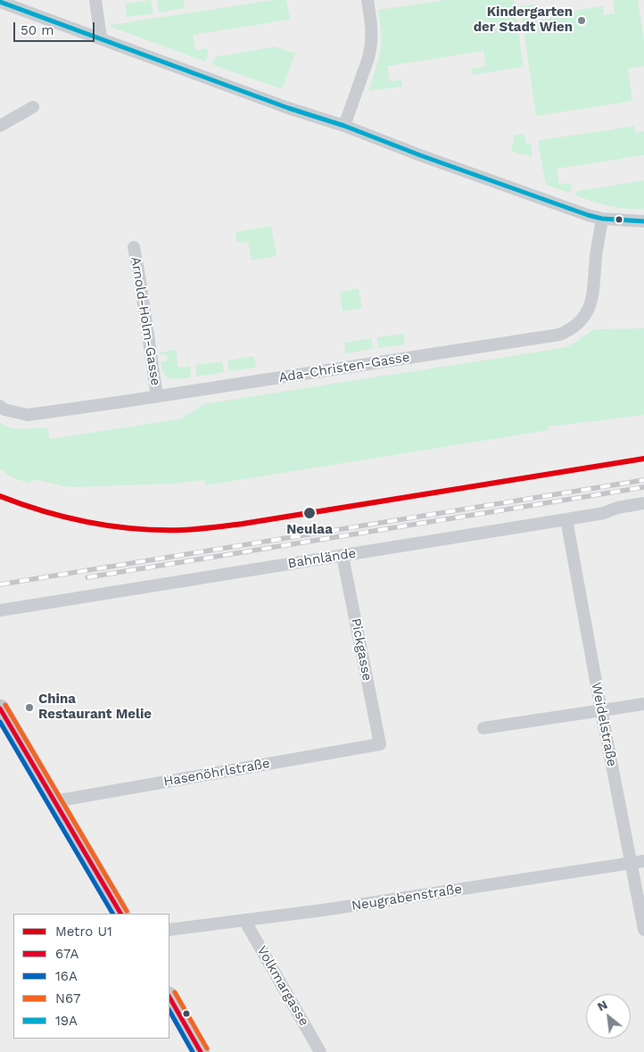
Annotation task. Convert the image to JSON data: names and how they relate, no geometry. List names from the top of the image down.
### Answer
{
  "streets": {
    "street": [
      "Arnold-Holm-Gasse",
      "Ada-Christen-Gasse",
      "Bahnlände",
      "Pickgasse",
      "Weidelstraße",
      "Hasenöhrlstraße",
      "Neugrabenstraße",
      "Volkmargasse"
    ]
  },
  "crossings": [
    ["Arnold-Holm-Gasse", "Ada-Christen-Gasse"],
    ["Bahnlände", "Pickgasse"],
    ["Bahnlände", "Weidelstraße"],
    ["Pickgasse", "Hasenöhrlstraße"],
    ["Weidelstraße", "Neugrabenstraße"],
    ["Neugrabenstraße", "Volkmargasse"]
  ],
  "places": ["Kindergarten der Stadt Wien", "Neulaa", "China Restaurant Melie"],
  "lines": [
    "transit line 19A",
    "metro line U1",
    "transit line N67",
    "transit line 67A",
    "transit line 16A"
  ],
  "legend": [
    "Metro U1",
    "67A",
    "16A",
    "N67",
    "19A"
  ],
  "scale_bar": "50 m",
  "north": "top left"
}
